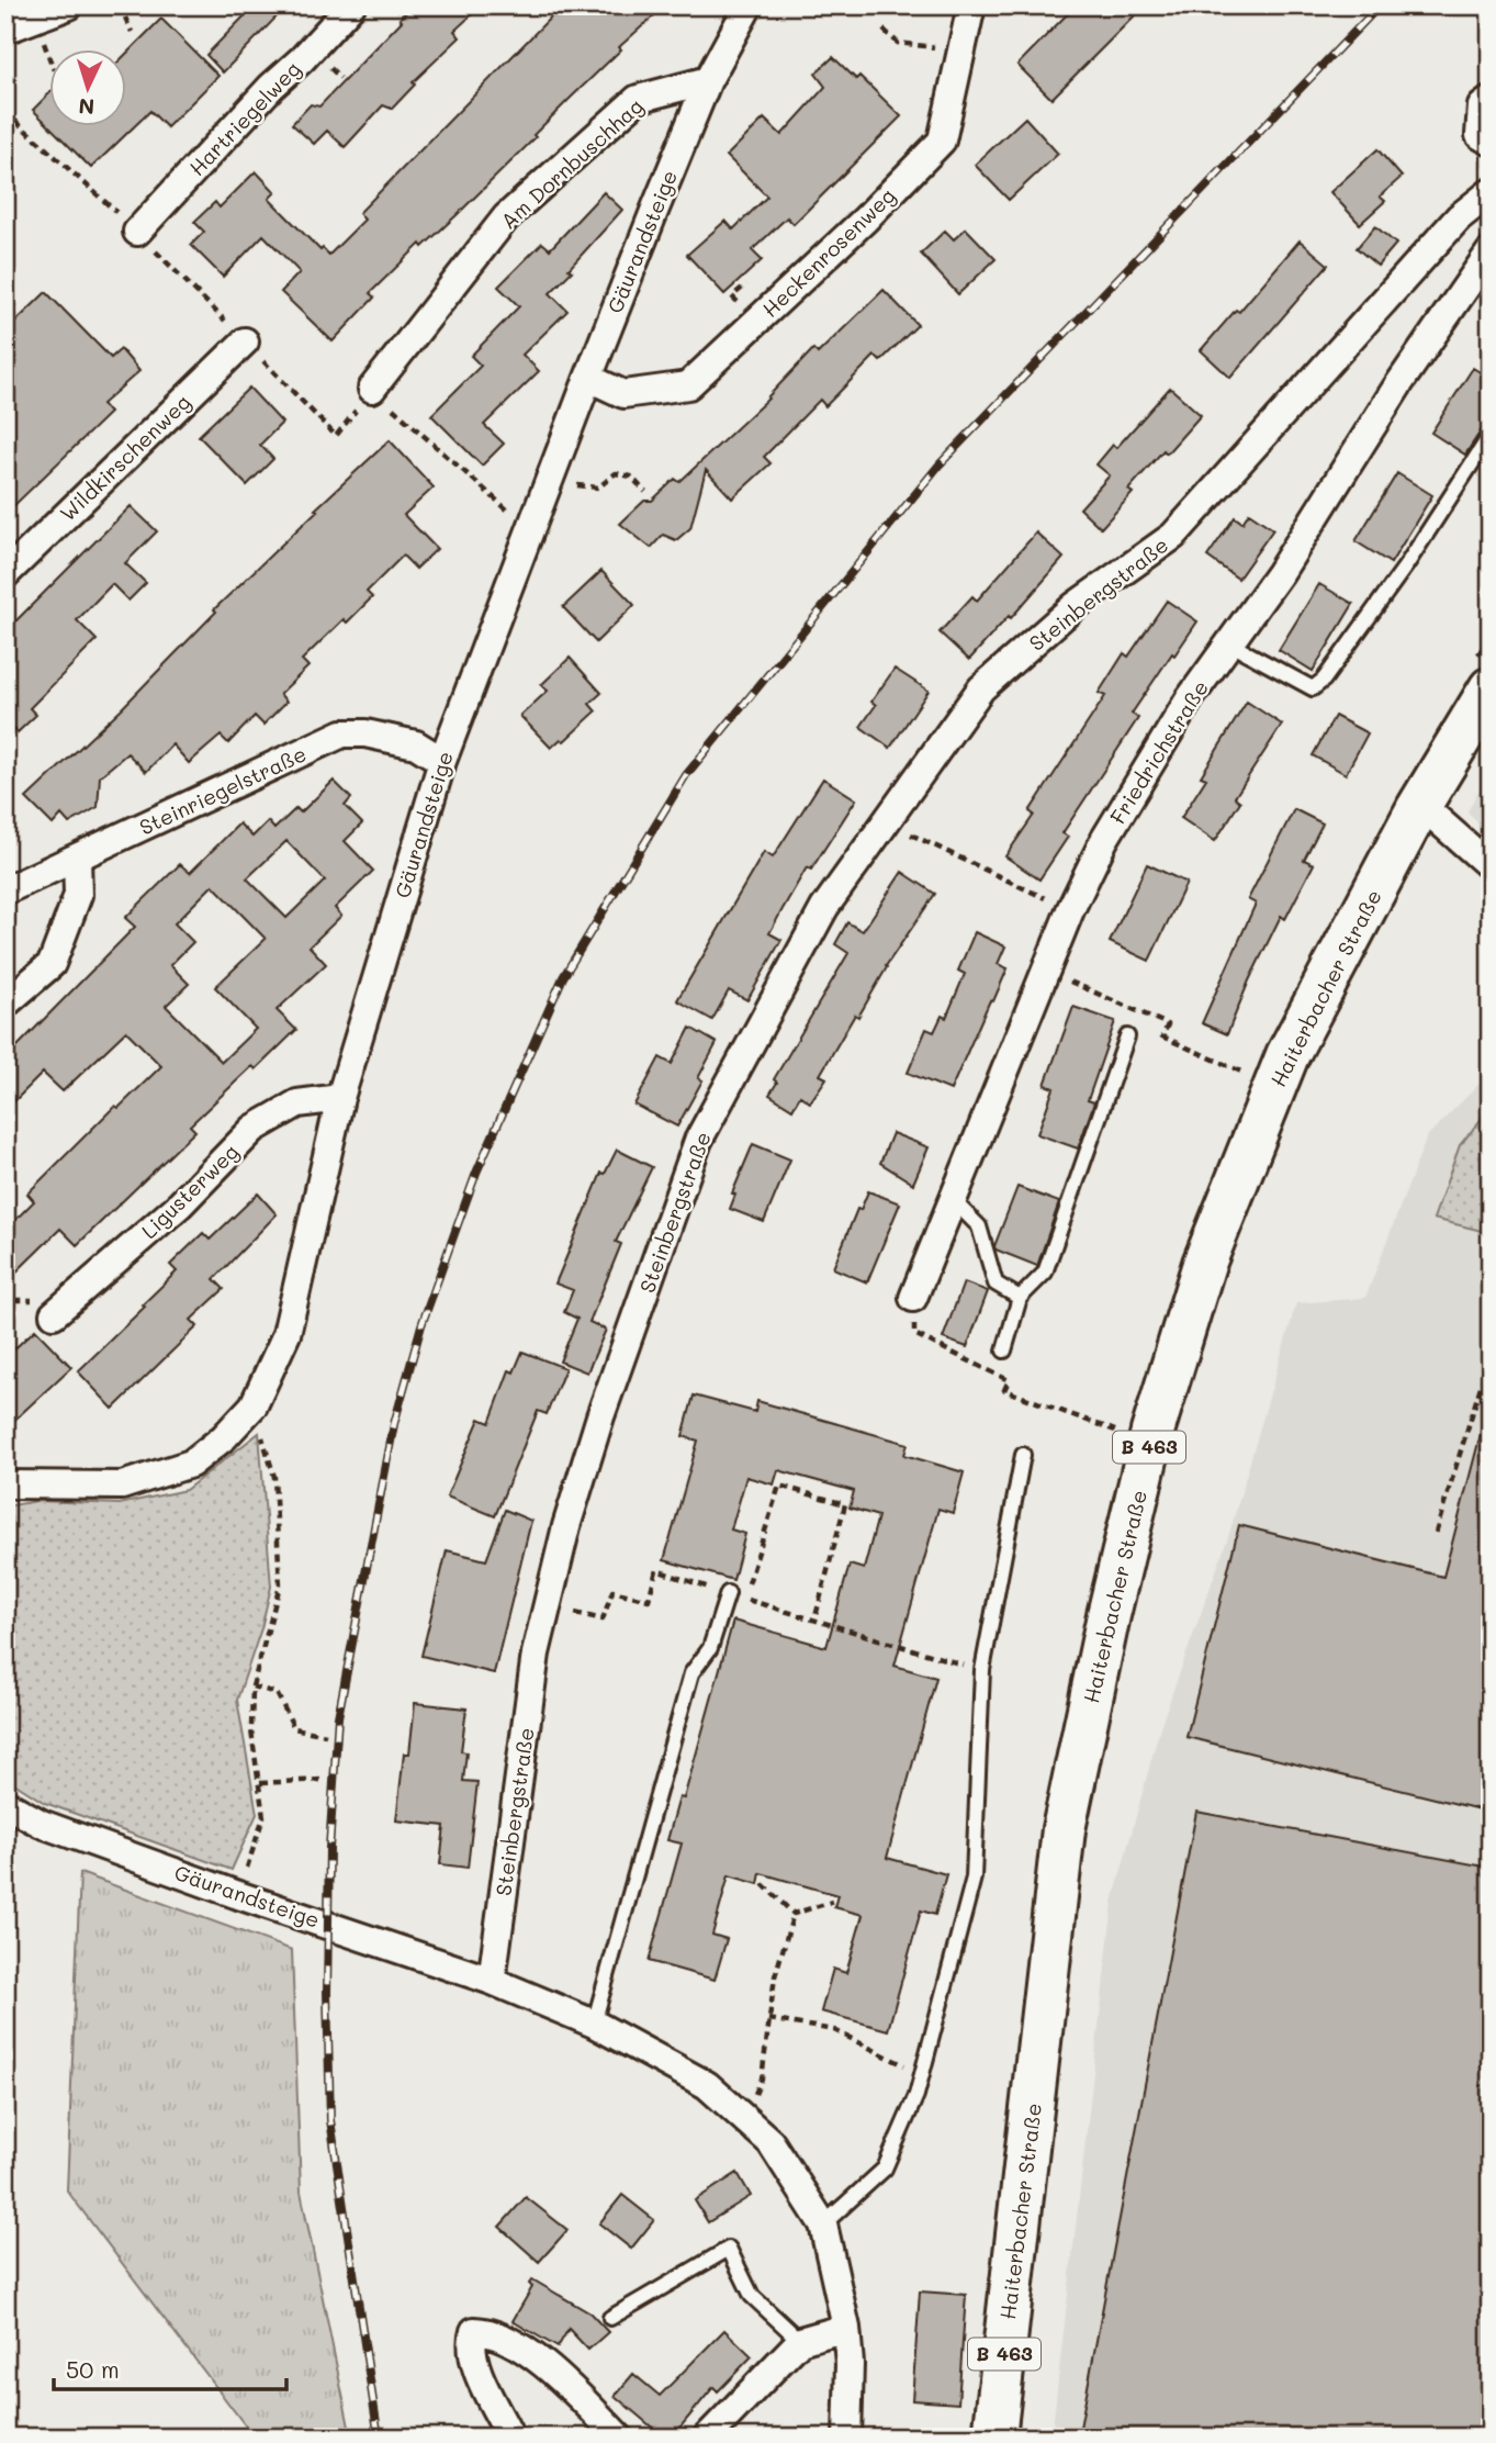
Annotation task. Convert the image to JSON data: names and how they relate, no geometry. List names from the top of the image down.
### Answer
{
  "streets": {
    "main road": ["Haiterbacher Straße", "B 463"],
    "street": [
      "Hartriegelweg",
      "Am Dornbuschhag",
      "Gäurandsteige",
      "Heckenrosenweg",
      "Wildkirschenweg",
      "Steinbergstraße",
      "Friedrichstraße",
      "Steinriegelstraße",
      "Ligusterweg"
    ]
  },
  "crossings": [
    ["Am Dornbuschhag", "Gäurandsteige"],
    ["Gäurandsteige", "Heckenrosenweg"],
    ["Gäurandsteige", "Steinbergstraße"],
    ["Gäurandsteige", "Steinriegelstraße"],
    ["Gäurandsteige", "Ligusterweg"]
  ],
  "scale_bar": "50 m",
  "north": "bottom"
}
